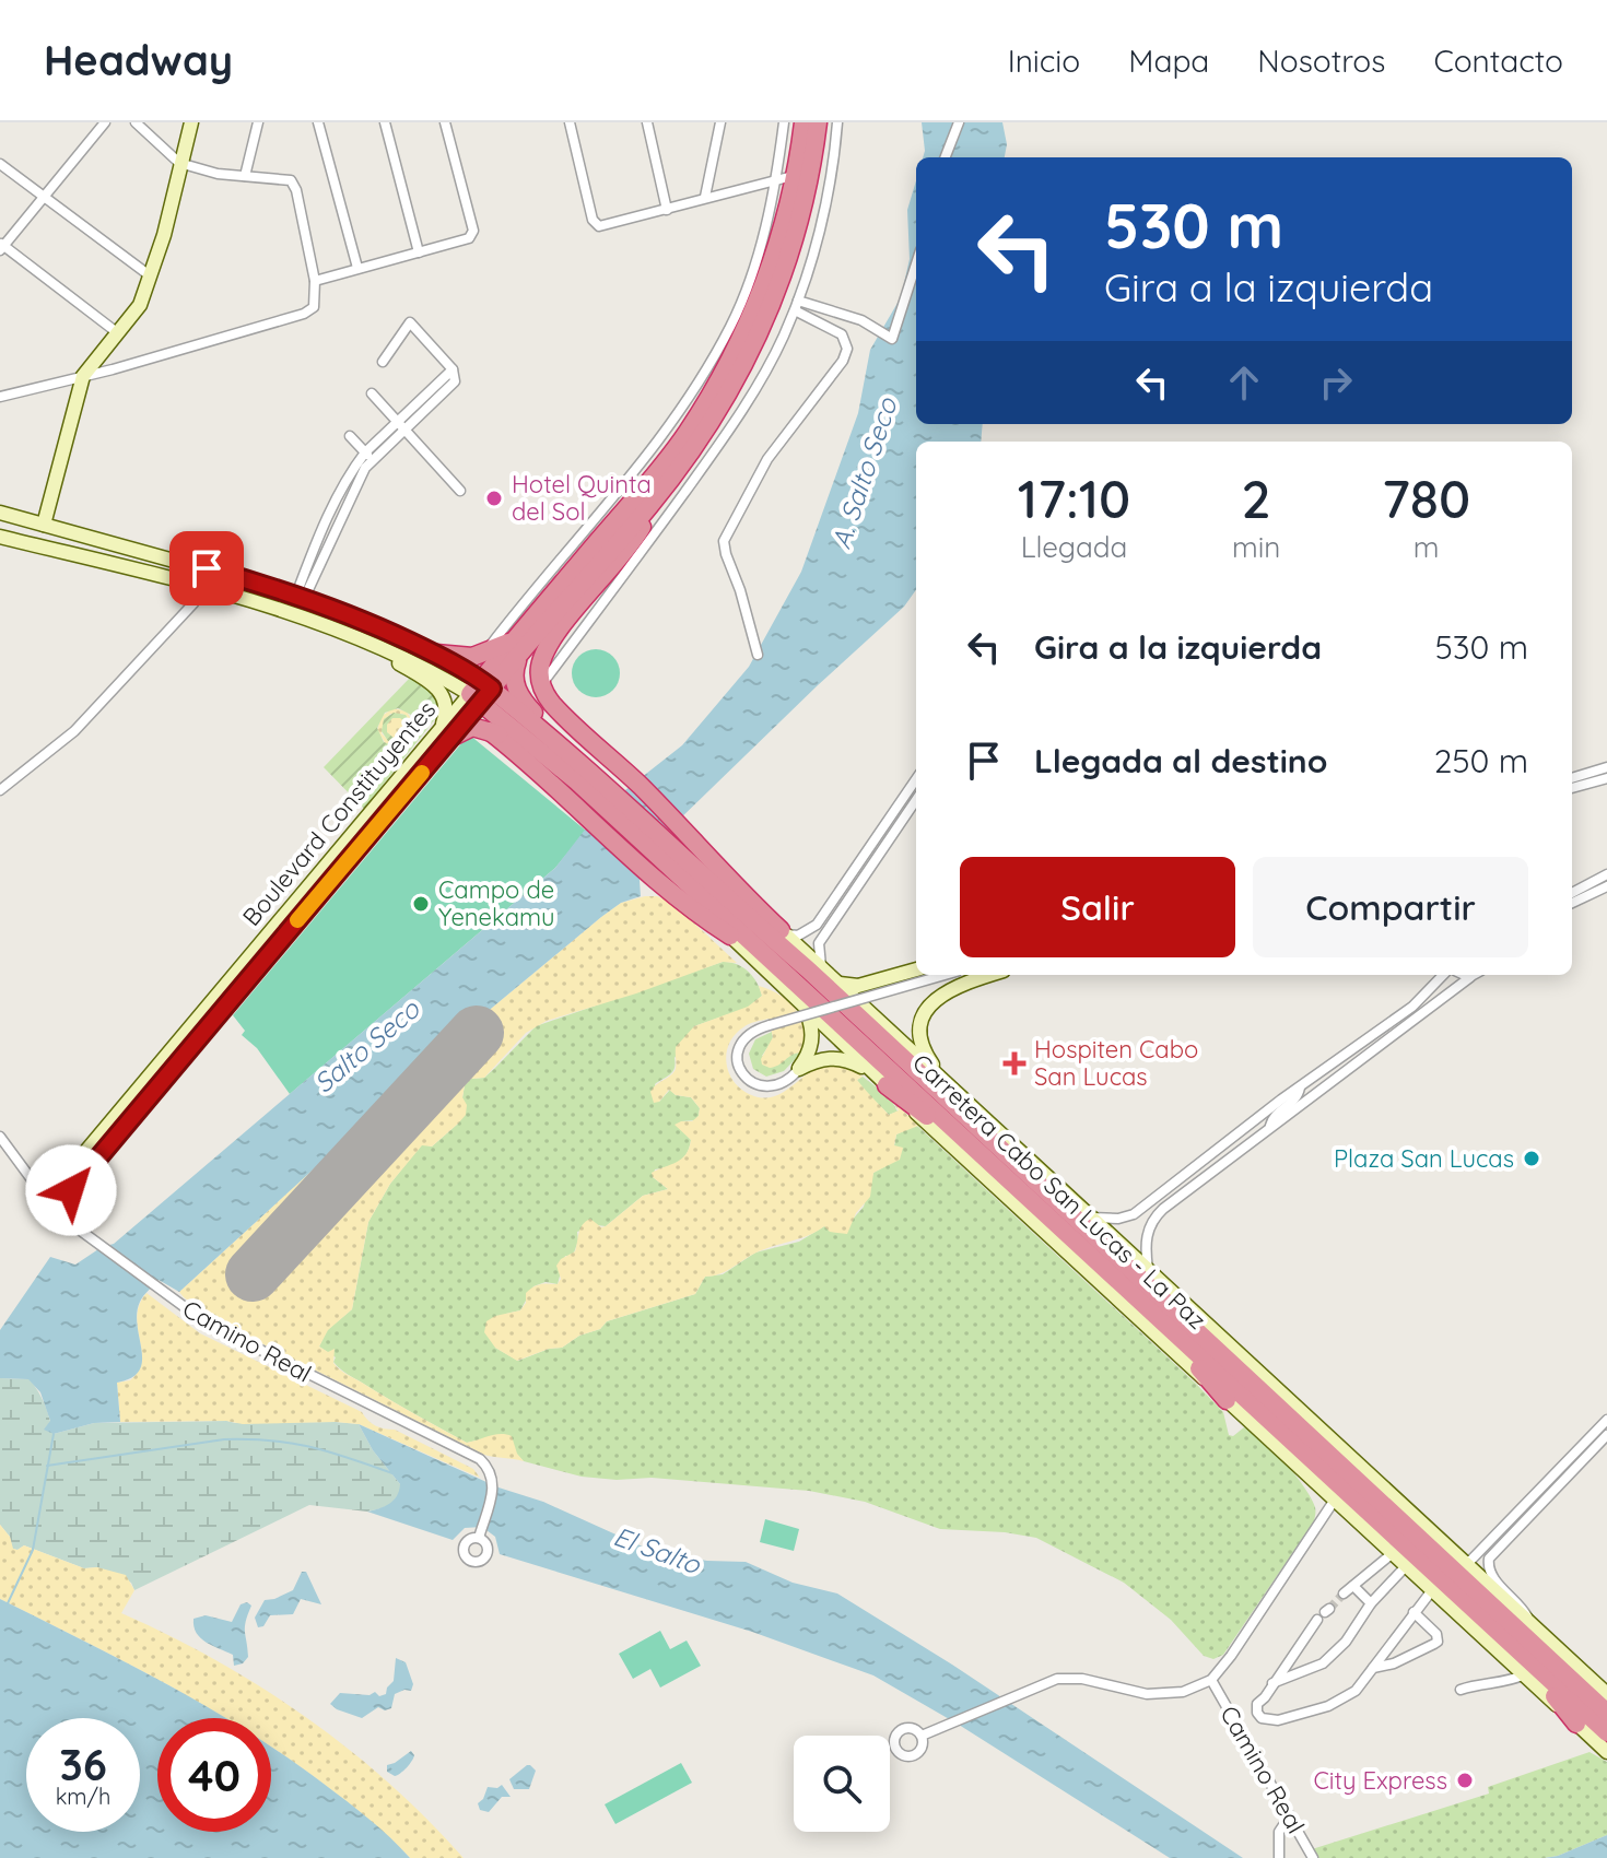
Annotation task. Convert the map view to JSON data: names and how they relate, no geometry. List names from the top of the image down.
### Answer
{
  "streets": {
    "highway": ["Boulevard Constituyentes", "Carretera Cabo San Lucas - La Paz"],
    "street": ["Camino Real"]
  },
  "crossings": [
    ["Boulevard Constituyentes", "Carretera Cabo San Lucas - La Paz"],
    ["Boulevard Constituyentes", "Camino Real"]
  ],
  "water": ["A. Salto Seco", "Salto Seco", "El Salto"],
  "places": {
    "other": [
      "Hotel Quinta del Sol",
      "Campo de Yenekamu",
      "Plaza San Lucas",
      "City Express"
    ],
    "health": ["Hospiten Cabo San Lucas"]
  },
  "page": {
    "header": "Headway",
    "nav": [
      "Inicio",
      "Mapa",
      "Nosotros",
      "Contacto"
    ],
    "turn": ["530 m", "Gira a la izquierda"],
    "eta": [
      "17:10",
      "Llegada",
      "2",
      "min",
      "780",
      "m"
    ],
    "list": [
      {
        "name": "Gira a la izquierda",
        "value": "530 m"
      },
      {
        "name": "Llegada al destino",
        "value": "250 m"
      }
    ],
    "buttons": ["Salir", "Compartir"],
    "speed": "36 km/h",
    "limit": "40"
  }
}
